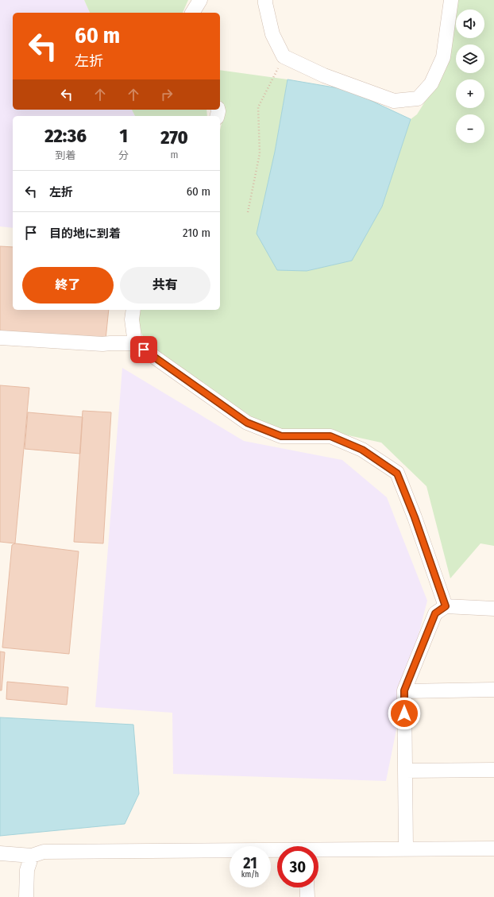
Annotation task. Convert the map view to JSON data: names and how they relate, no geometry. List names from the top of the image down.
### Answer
{
  "page": {
    "map_buttons": ["+", "−"],
    "turn": ["60 m", "左折"],
    "eta": [
      "22:36",
      "到着",
      "1",
      "分",
      "270",
      "m"
    ],
    "list": [
      {
        "name": "左折",
        "value": "60 m"
      },
      {
        "name": "目的地に到着",
        "value": "210 m"
      }
    ],
    "buttons": ["終了", "共有"],
    "speed": "21 km/h",
    "limit": "30"
  }
}
